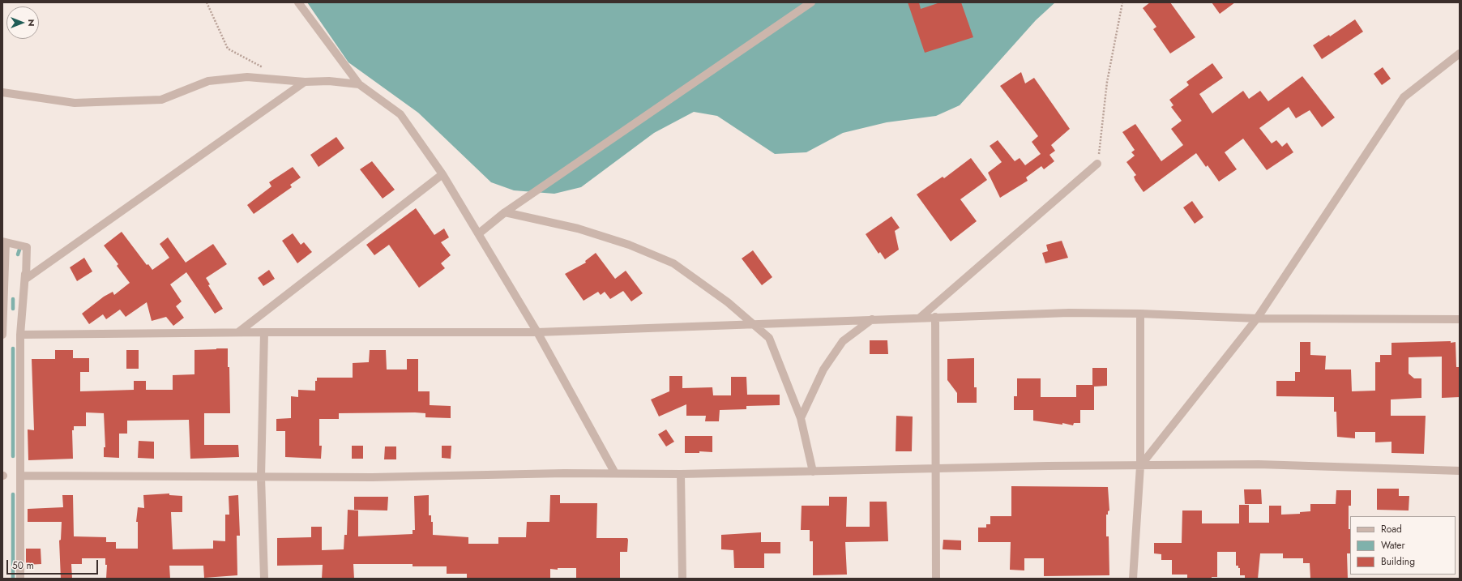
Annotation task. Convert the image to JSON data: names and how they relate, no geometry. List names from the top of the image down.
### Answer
{
  "legend": ["Road", "Water", "Building"],
  "scale_bar": "50 m",
  "north": "right"
}
